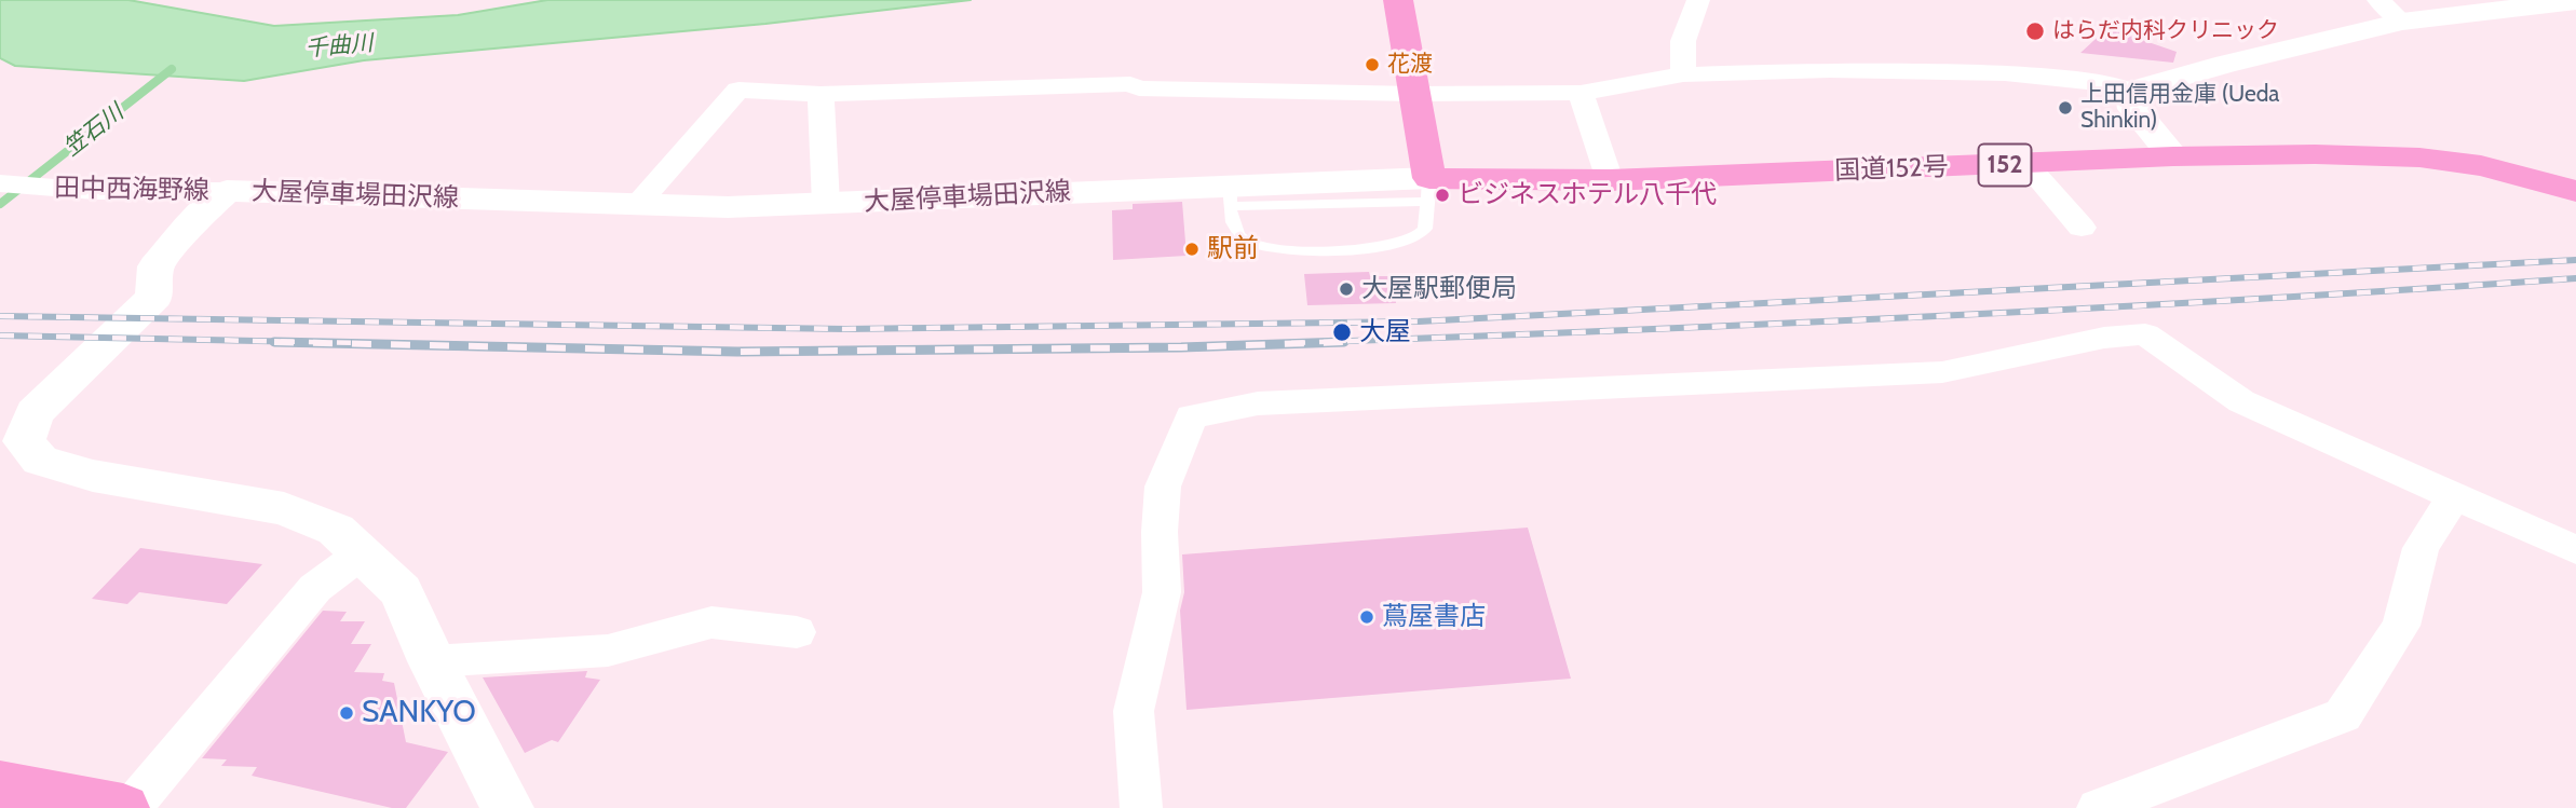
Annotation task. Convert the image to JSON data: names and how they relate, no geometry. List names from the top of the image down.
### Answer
{
  "streets": {
    "highway": ["152", "国道152号"],
    "main road": ["大屋停車場田沢線"],
    "street": ["田中西海野線"]
  },
  "crossings": [
    ["国道152号", "大屋停車場田沢線"],
    ["田中西海野線", "大屋停車場田沢線"]
  ],
  "water": ["千曲川", "笠石川"],
  "places": [
    "はらだ内科クリニック",
    "花渡",
    "上田信用金庫 (Ueda Shinkin)",
    "ビジネスホテル八千代",
    "駅前",
    "大屋駅郵便局",
    "大屋",
    "蔦屋書店",
    "SANKYO"
  ]
}
